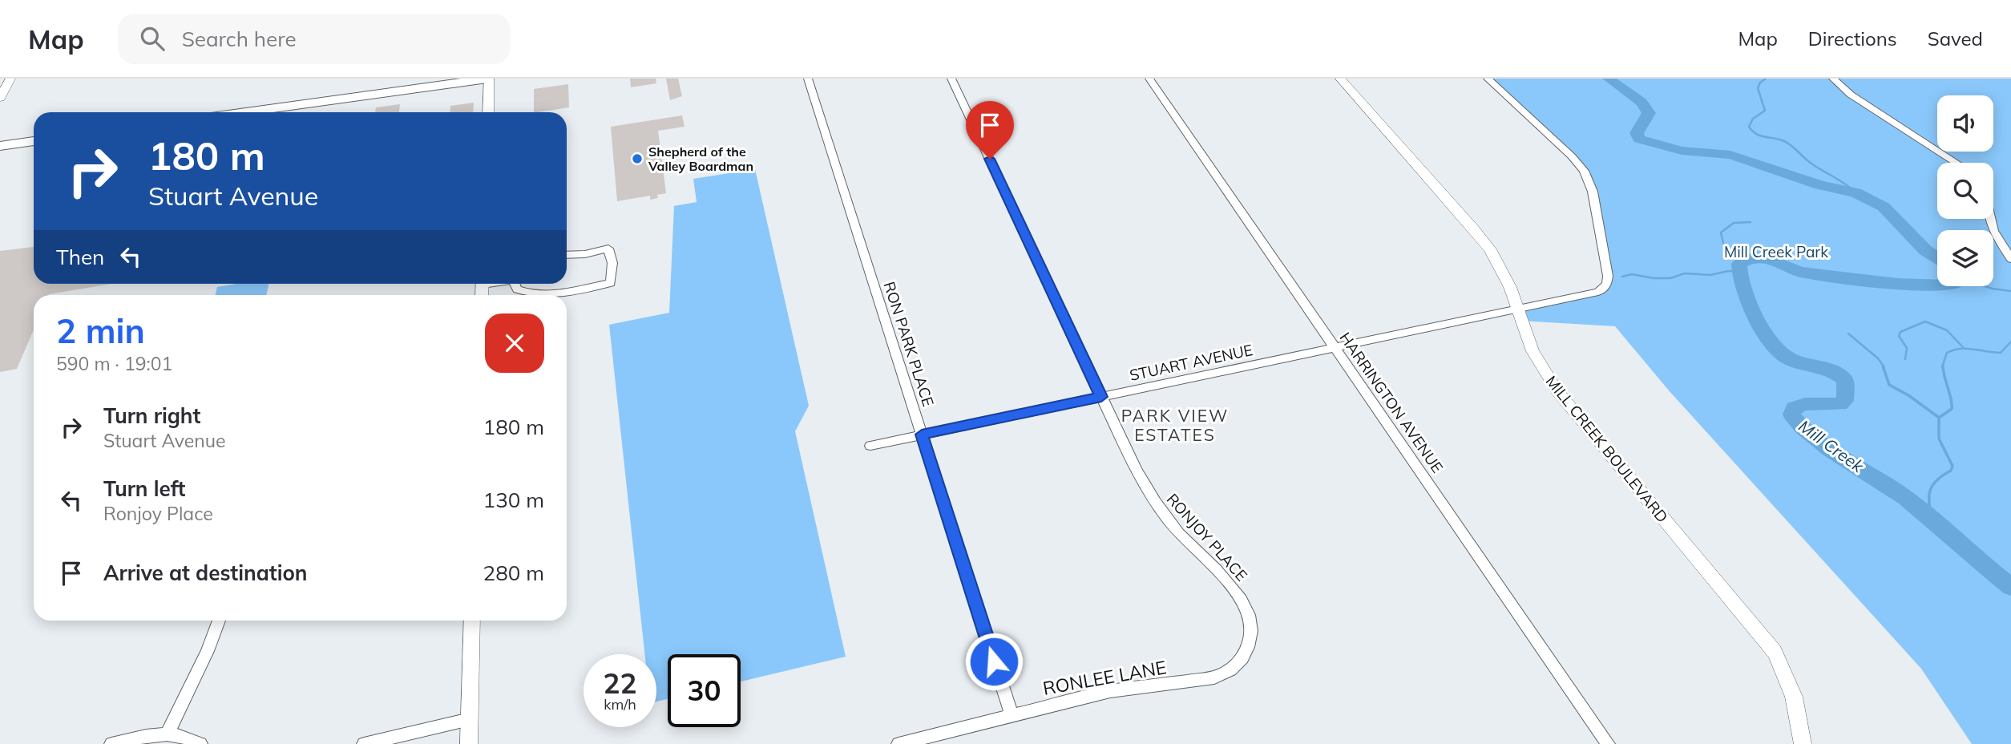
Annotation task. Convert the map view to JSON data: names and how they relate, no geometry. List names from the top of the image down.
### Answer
{
  "streets": {
    "street": [
      "RON PARK PLACE",
      "STUART AVENUE",
      "HARRINGTON AVENUE",
      "MILL CREEK BOULEVARD",
      "RONJOY PLACE",
      "RONLEE LANE"
    ]
  },
  "crossings": [
    ["RON PARK PLACE", "STUART AVENUE"],
    ["RON PARK PLACE", "RONLEE LANE"],
    ["STUART AVENUE", "HARRINGTON AVENUE"],
    ["STUART AVENUE", "MILL CREEK BOULEVARD"],
    ["STUART AVENUE", "RONJOY PLACE"],
    ["RONJOY PLACE", "RONLEE LANE"]
  ],
  "districts": ["PARK VIEW ESTATES"],
  "water": ["Mill Creek"],
  "parks": ["Mill Creek Park"],
  "places": ["Shepherd of the Valley Boardman"],
  "page": {
    "header": "Map",
    "search": "Search here",
    "nav": ["Map", "Directions", "Saved"],
    "turn": ["180 m", "Stuart Avenue"],
    "then": "Then",
    "heading": ["2 min", "590 m · 19:01"],
    "list": [
      {
        "name": "Turn right",
        "note": "Stuart Avenue",
        "value": "180 m"
      },
      {
        "name": "Turn left",
        "note": "Ronjoy Place",
        "value": "130 m"
      },
      {
        "name": "Arrive at destination",
        "value": "280 m"
      }
    ],
    "speed": "22 km/h",
    "limit": "30"
  }
}
